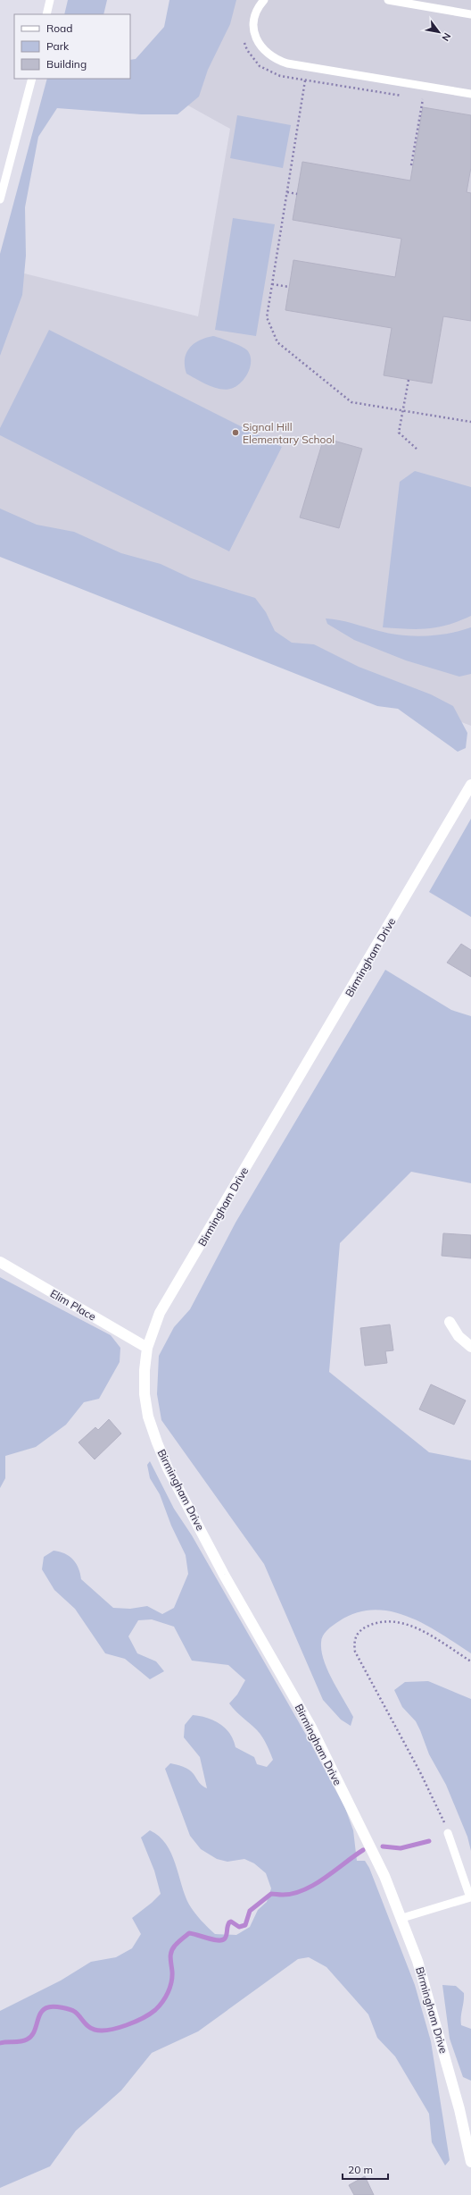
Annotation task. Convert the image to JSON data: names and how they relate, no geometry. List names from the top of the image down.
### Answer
{
  "streets": {
    "street": ["Birmingham Drive", "Elim Place"]
  },
  "crossings": [
    ["Birmingham Drive", "Elim Place"]
  ],
  "places": ["Signal Hill Elementary School"],
  "legend": ["Road", "Park", "Building"],
  "scale_bar": "20 m",
  "north": "bottom right"
}
